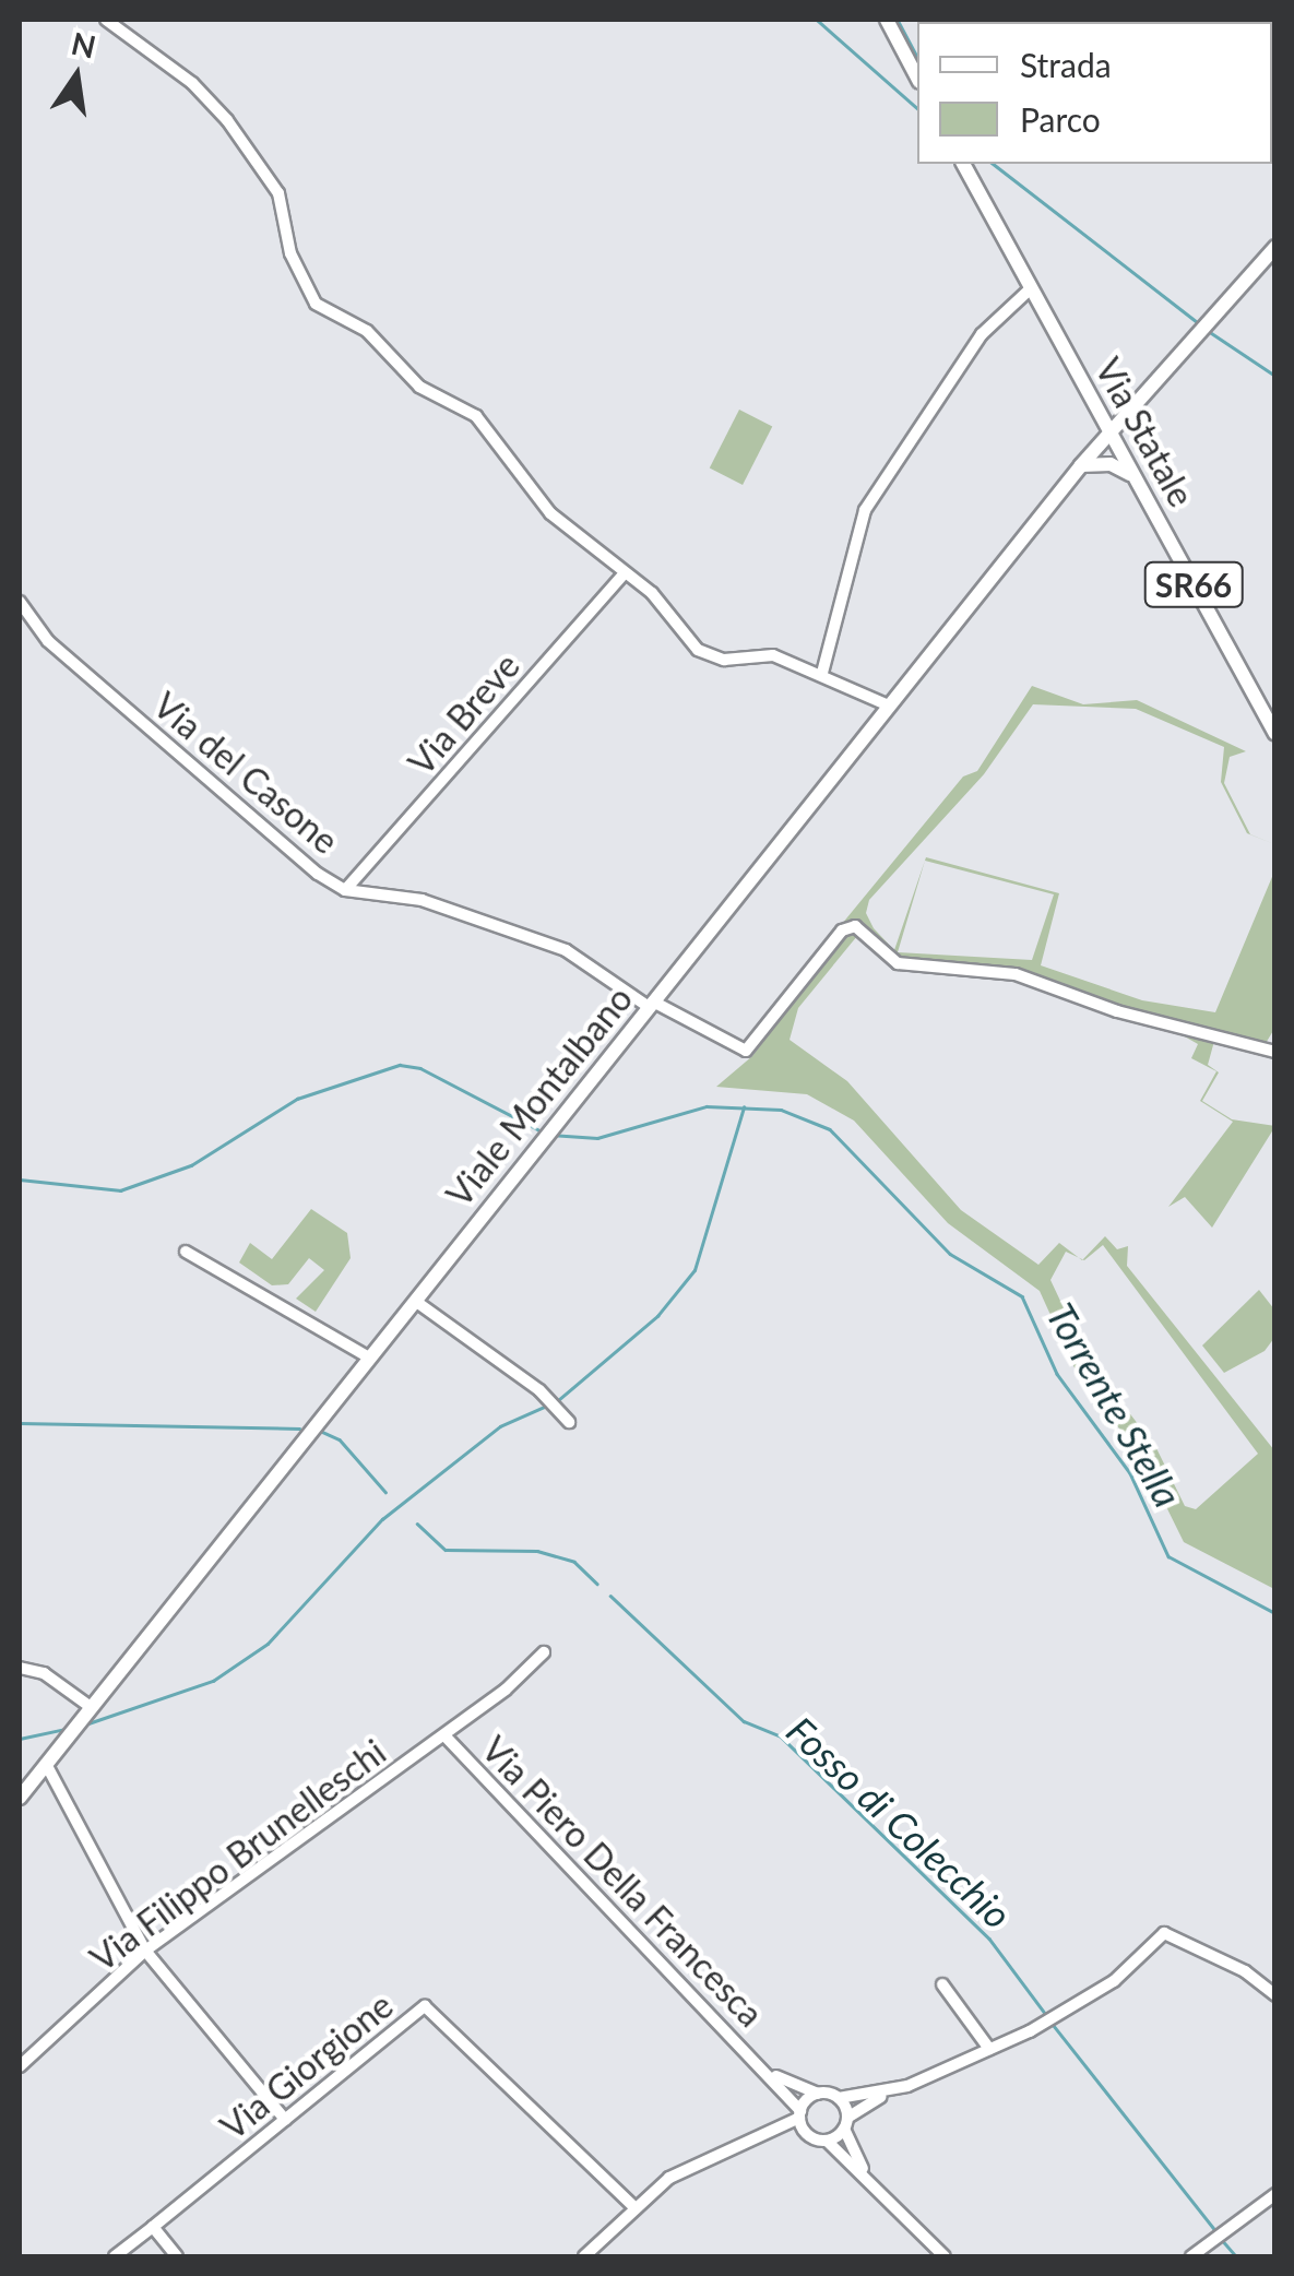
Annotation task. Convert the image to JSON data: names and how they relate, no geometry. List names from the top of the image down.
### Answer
{
  "streets": {
    "main road": ["Via Statale", "SR66", "Viale Montalbano"],
    "street": [
      "Via Breve",
      "Via del Casone",
      "Via Filippo Brunelleschi",
      "Via Piero Della Francesca",
      "Via Giorgione"
    ]
  },
  "crossings": [
    ["Via Statale", "Viale Montalbano"],
    ["Via Breve", "Via del Casone"],
    ["Via del Casone", "Viale Montalbano"],
    ["Via Filippo Brunelleschi", "Via Piero Della Francesca"]
  ],
  "water": ["Torrente Stella", "Fosso di Colecchio"],
  "legend": ["Strada", "Parco"],
  "north": "top"
}
